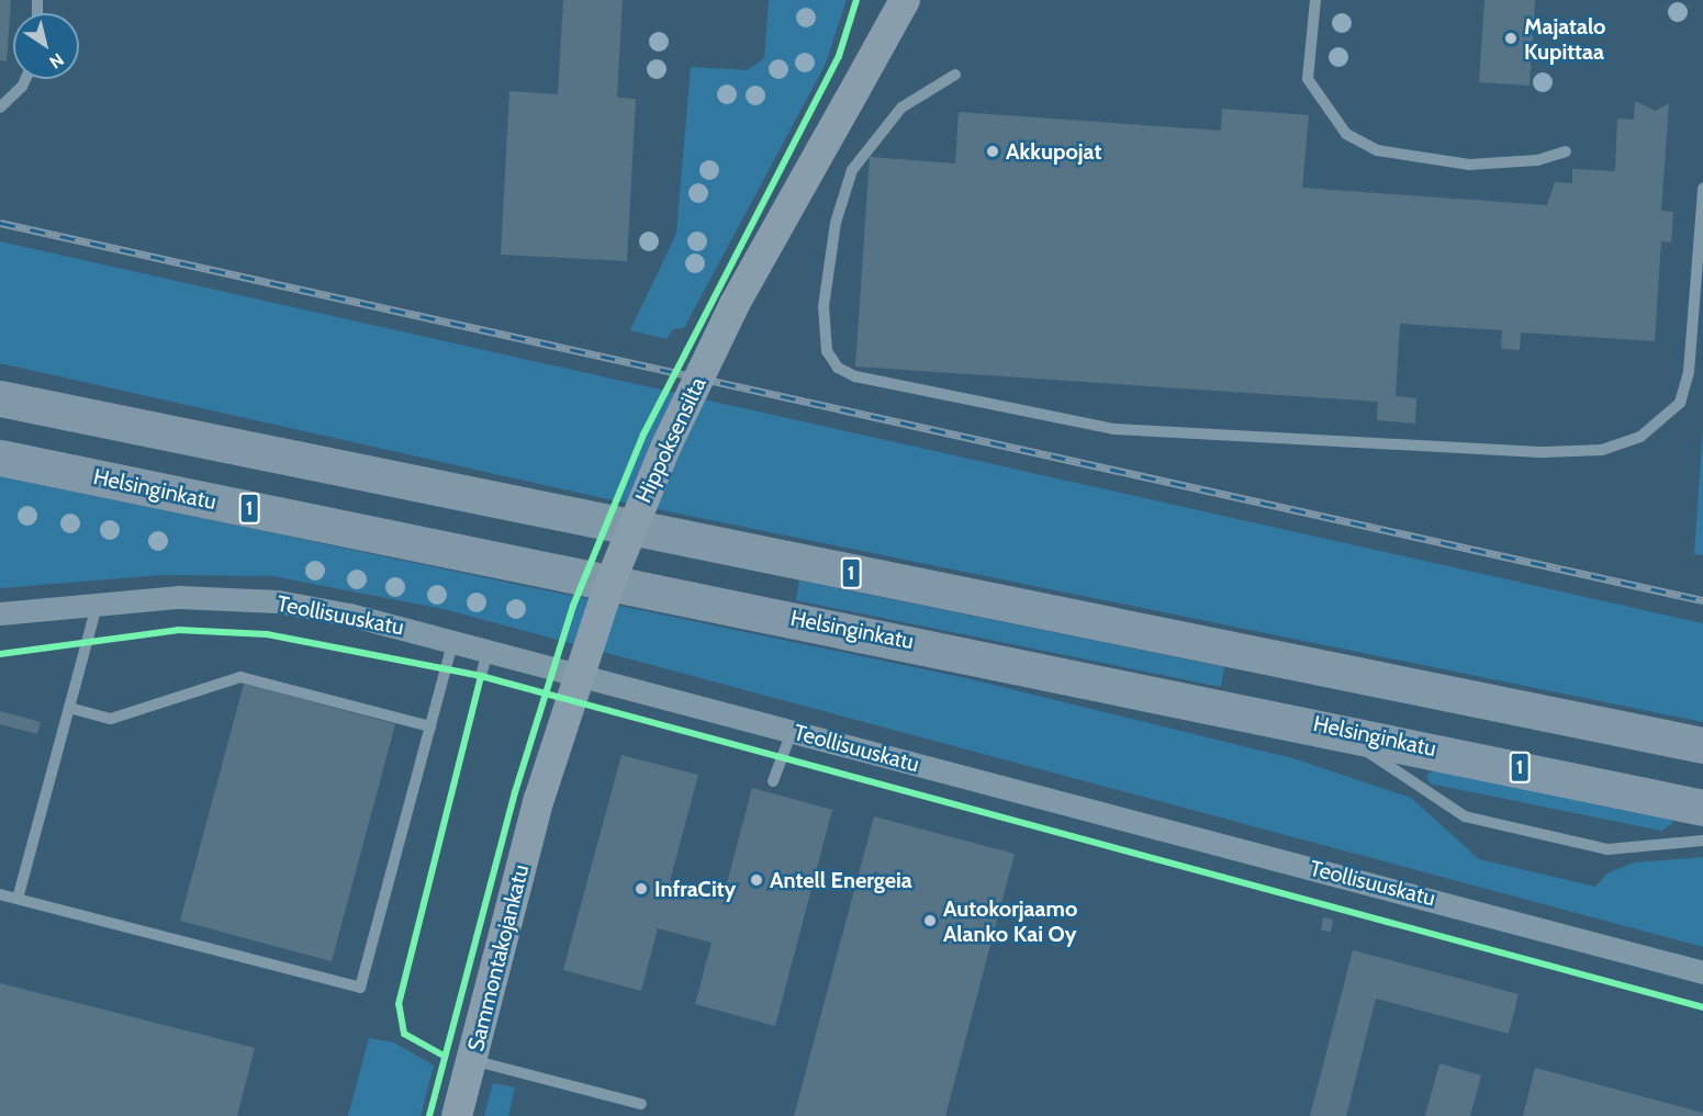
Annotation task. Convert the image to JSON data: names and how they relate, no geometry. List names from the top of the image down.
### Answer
{
  "streets": {
    "highway": ["Helsinginkatu", "1"],
    "street": ["Hippoksensilta", "Teollisuuskatu", "Sammontakojankatu"]
  },
  "crossings": [
    ["Hippoksensilta", "Sammontakojankatu"]
  ],
  "places": [
    "Majatalo Kupittaa",
    "Akkupojat",
    "Antell Energeia",
    "InfraCity",
    "Autokorjaamo Alanko Kai Oy"
  ],
  "north": "bottom right"
}
